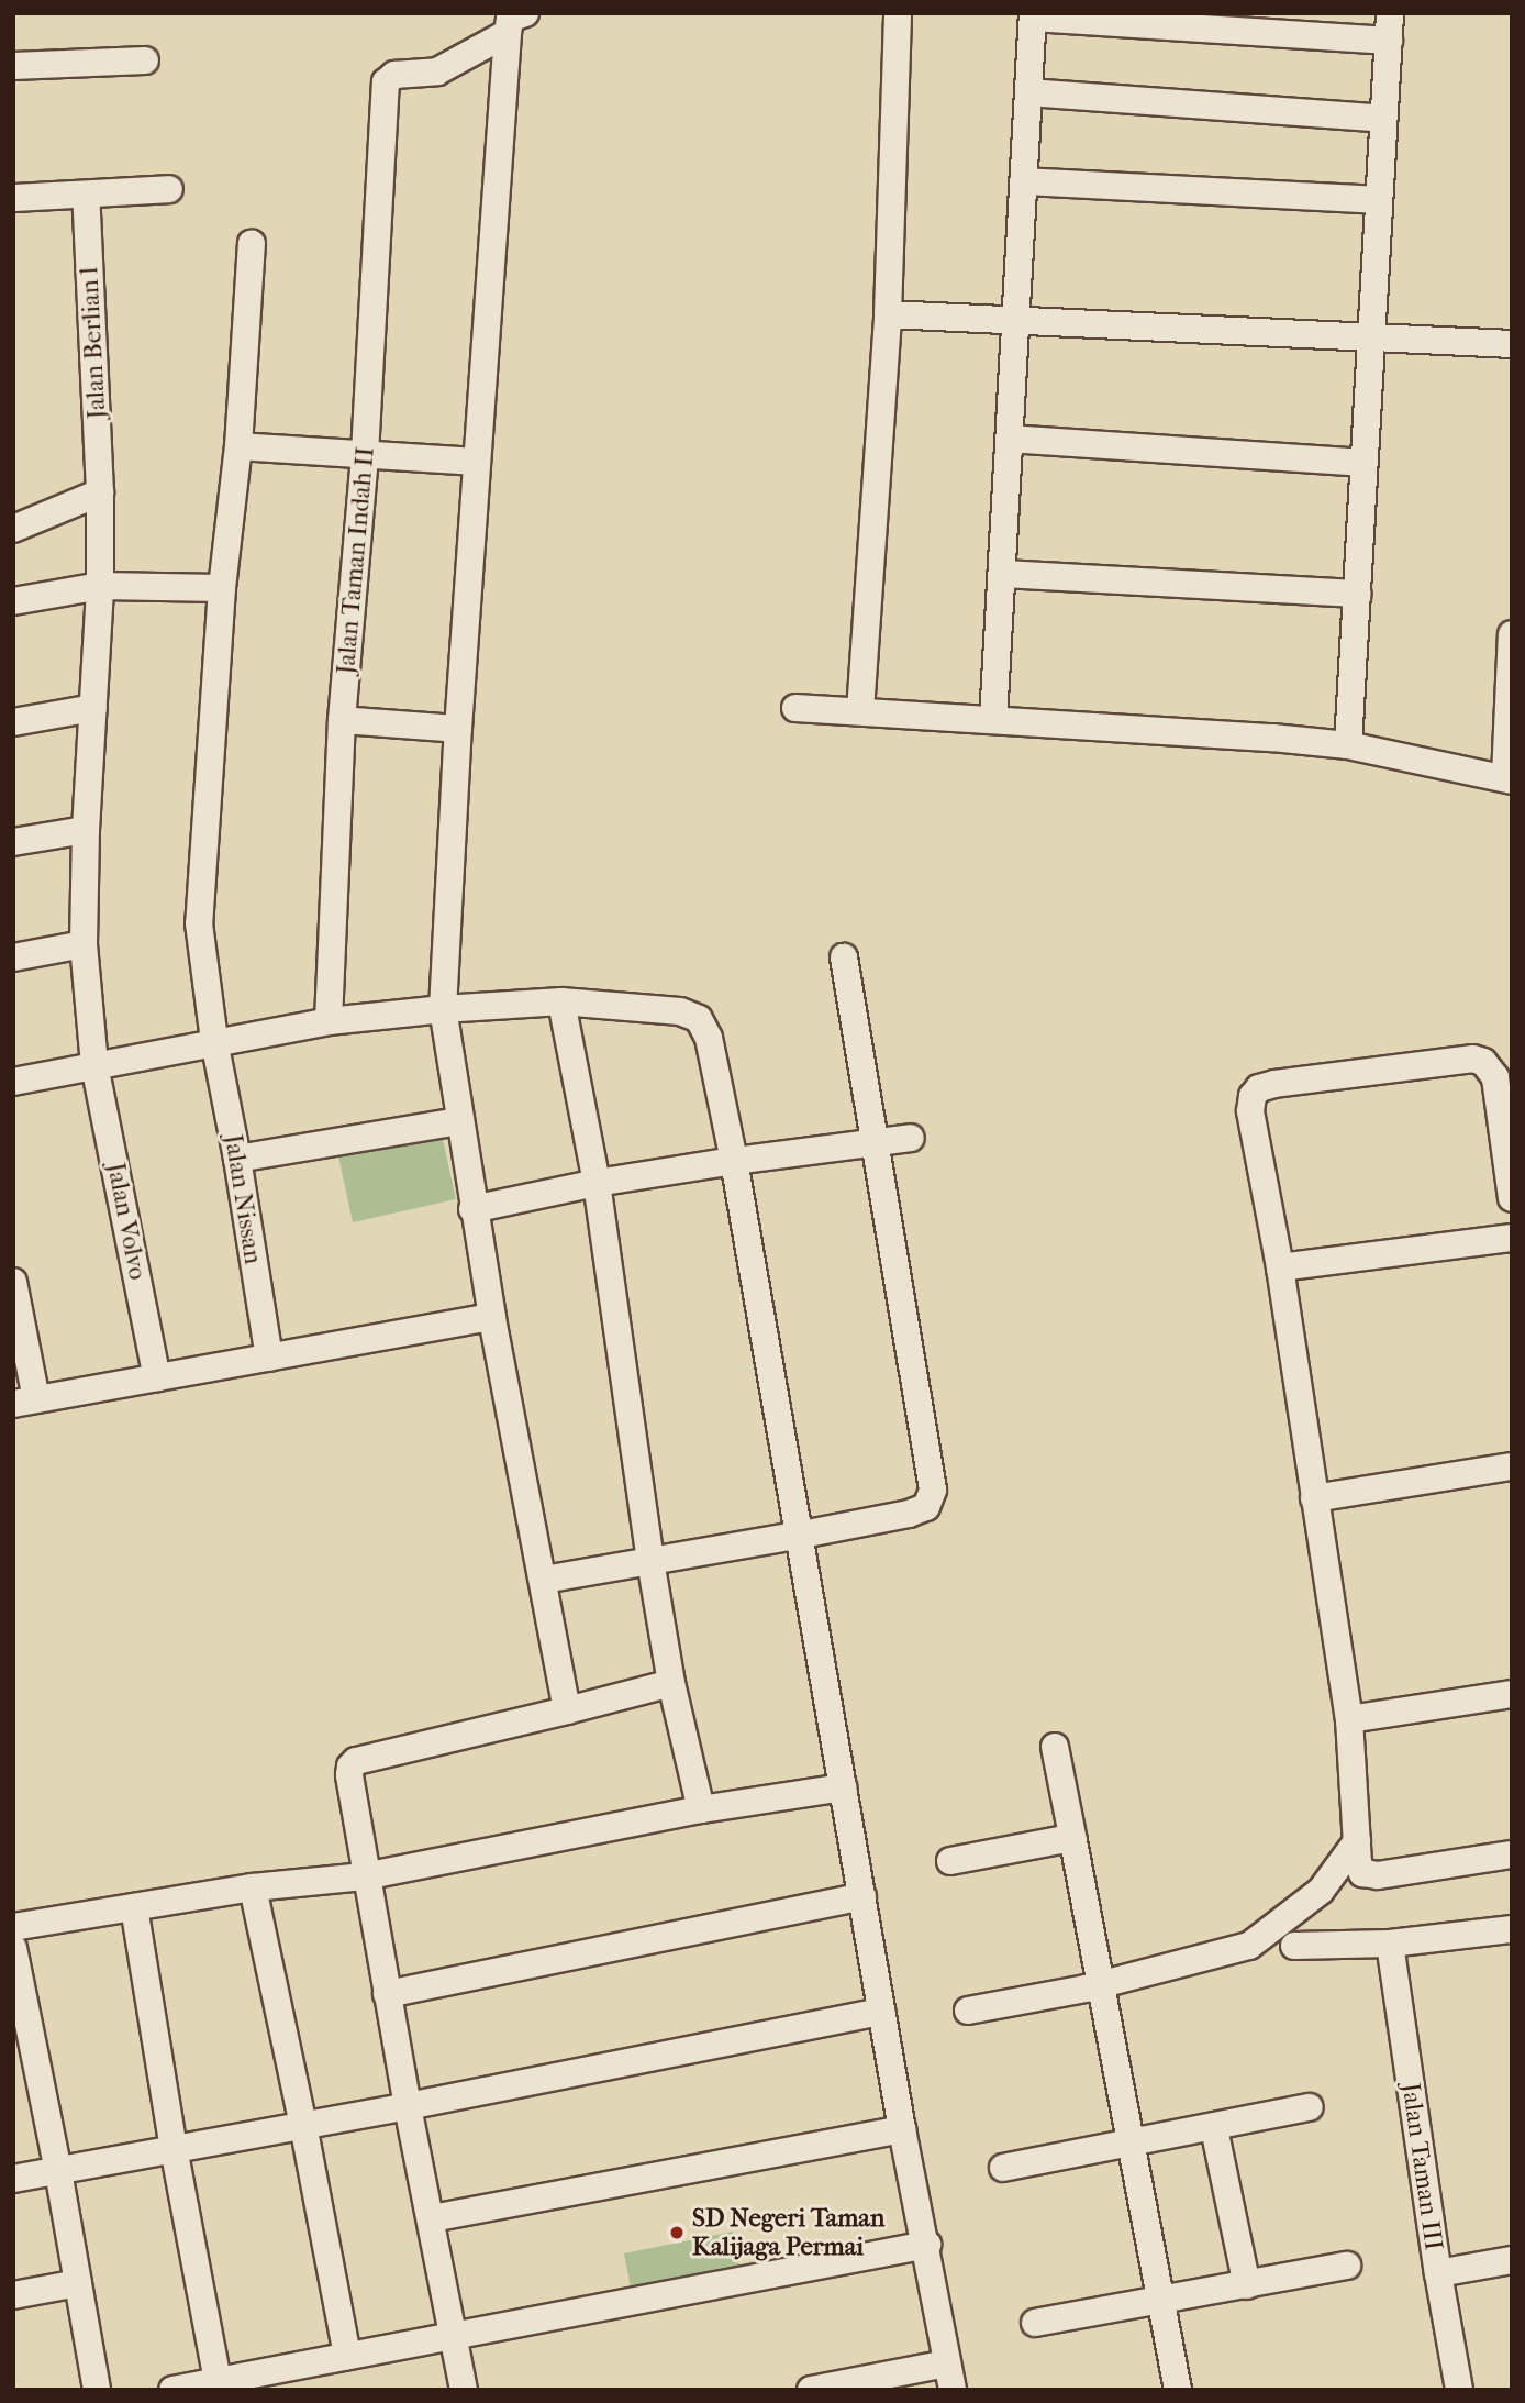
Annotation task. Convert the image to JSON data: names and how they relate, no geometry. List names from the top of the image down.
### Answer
{
  "streets": {
    "street": [
      "Jalan Berlian l",
      "Jalan Taman Indah II",
      "Jalan Nissan",
      "Jalan Volvo",
      "Jalan Taman III"
    ]
  },
  "crossings": [
    ["Jalan Berlian l", "Jalan Volvo"]
  ],
  "places": ["SD Negeri Taman Kalijaga Permai"]
}
